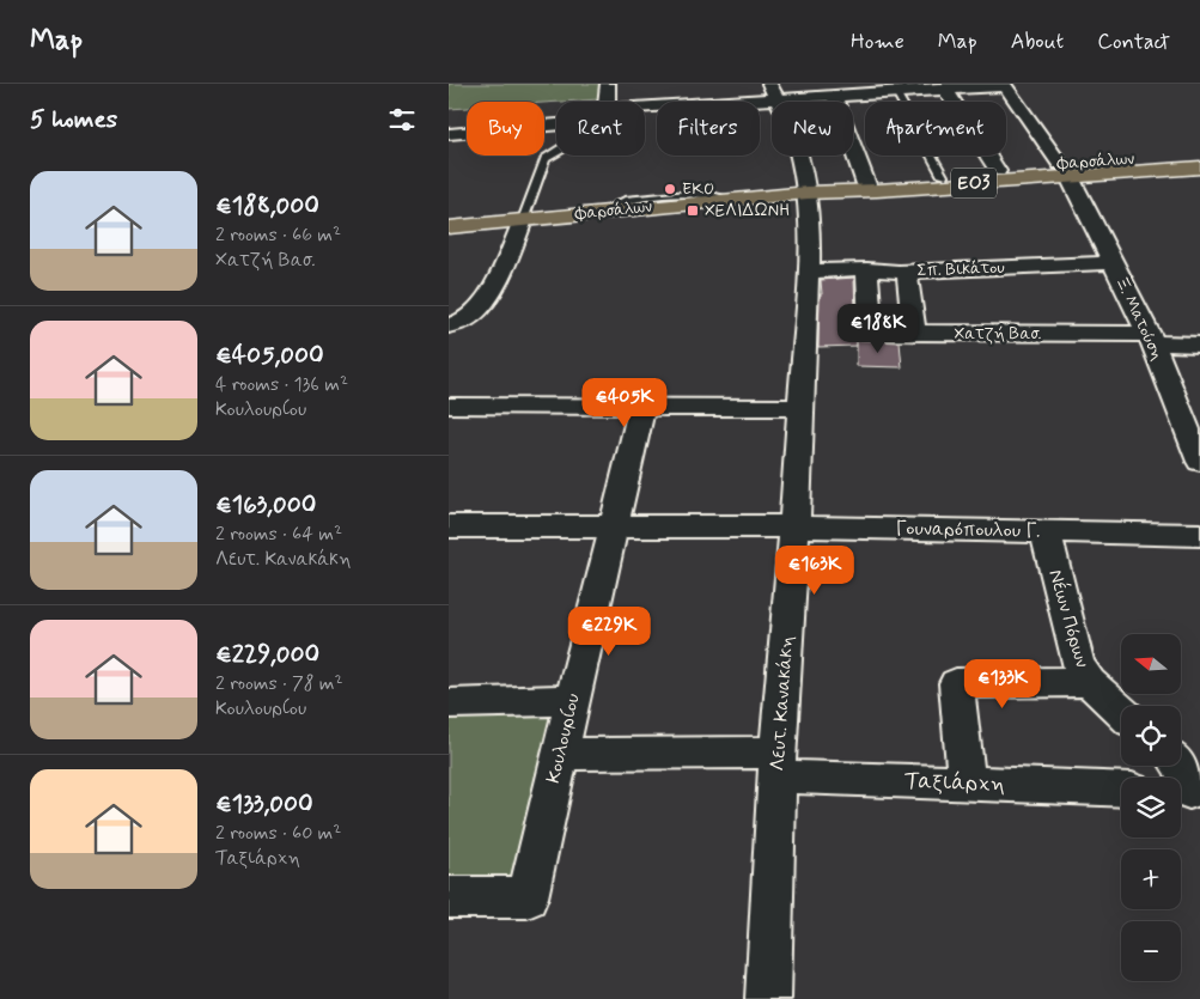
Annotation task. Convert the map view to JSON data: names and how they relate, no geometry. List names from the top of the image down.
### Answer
{
  "streets": {
    "main road": ["Φαρσάλων", "ΕΟ3"],
    "street": [
      "Σπ. Βικάτου",
      "Ξ. Ματούση",
      "Χατζή Βασ.",
      "Γουναρόπουλου Γ.",
      "Νέων Πόρων",
      "Λευτ. Κανακάκη",
      "Κουλουρίου",
      "Ταξιάρχη"
    ]
  },
  "crossings": [
    ["Φαρσάλων", "Ξ. Ματούση"],
    ["Φαρσάλων", "Λευτ. Κανακάκη"],
    ["Σπ. Βικάτου", "Ξ. Ματούση"],
    ["Σπ. Βικάτου", "Χατζή Βασ."],
    ["Σπ. Βικάτου", "Λευτ. Κανακάκη"],
    ["Ξ. Ματούση", "Χατζή Βασ."],
    ["Γουναρόπουλου Γ.", "Νέων Πόρων"],
    ["Γουναρόπουλου Γ.", "Λευτ. Κανακάκη"],
    ["Γουναρόπουλου Γ.", "Κουλουρίου"],
    ["Λευτ. Κανακάκη", "Ταξιάρχη"],
    ["Κουλουρίου", "Ταξιάρχη"]
  ],
  "places": {
    "other": ["EKO"],
    "transit": ["ΧΕΛΙΔΩΝΗ"]
  },
  "north": "left",
  "page": {
    "header": "Map",
    "nav": [
      "Home",
      "Map",
      "About",
      "Contact"
    ],
    "heading": "5 homes",
    "chip": [
      "Buy",
      "Rent",
      "Filters",
      "New",
      "Apartment"
    ],
    "list": [
      {
        "name": "€188,000",
        "note": "2 rooms · 66 m² · Χατζή Βασ."
      },
      {
        "name": "€405,000",
        "note": "4 rooms · 136 m² · Κουλουρίου"
      },
      {
        "name": "€163,000",
        "note": "2 rooms · 64 m² · Λευτ. Κανακάκη"
      },
      {
        "name": "€229,000",
        "note": "2 rooms · 78 m² · Κουλουρίου"
      },
      {
        "name": "€133,000",
        "note": "2 rooms · 60 m² · Ταξιάρχη"
      }
    ],
    "price": [
      "€188K",
      "€405K",
      "€163K",
      "€229K",
      "€133K"
    ],
    "map_buttons": ["+", "−"]
  }
}
